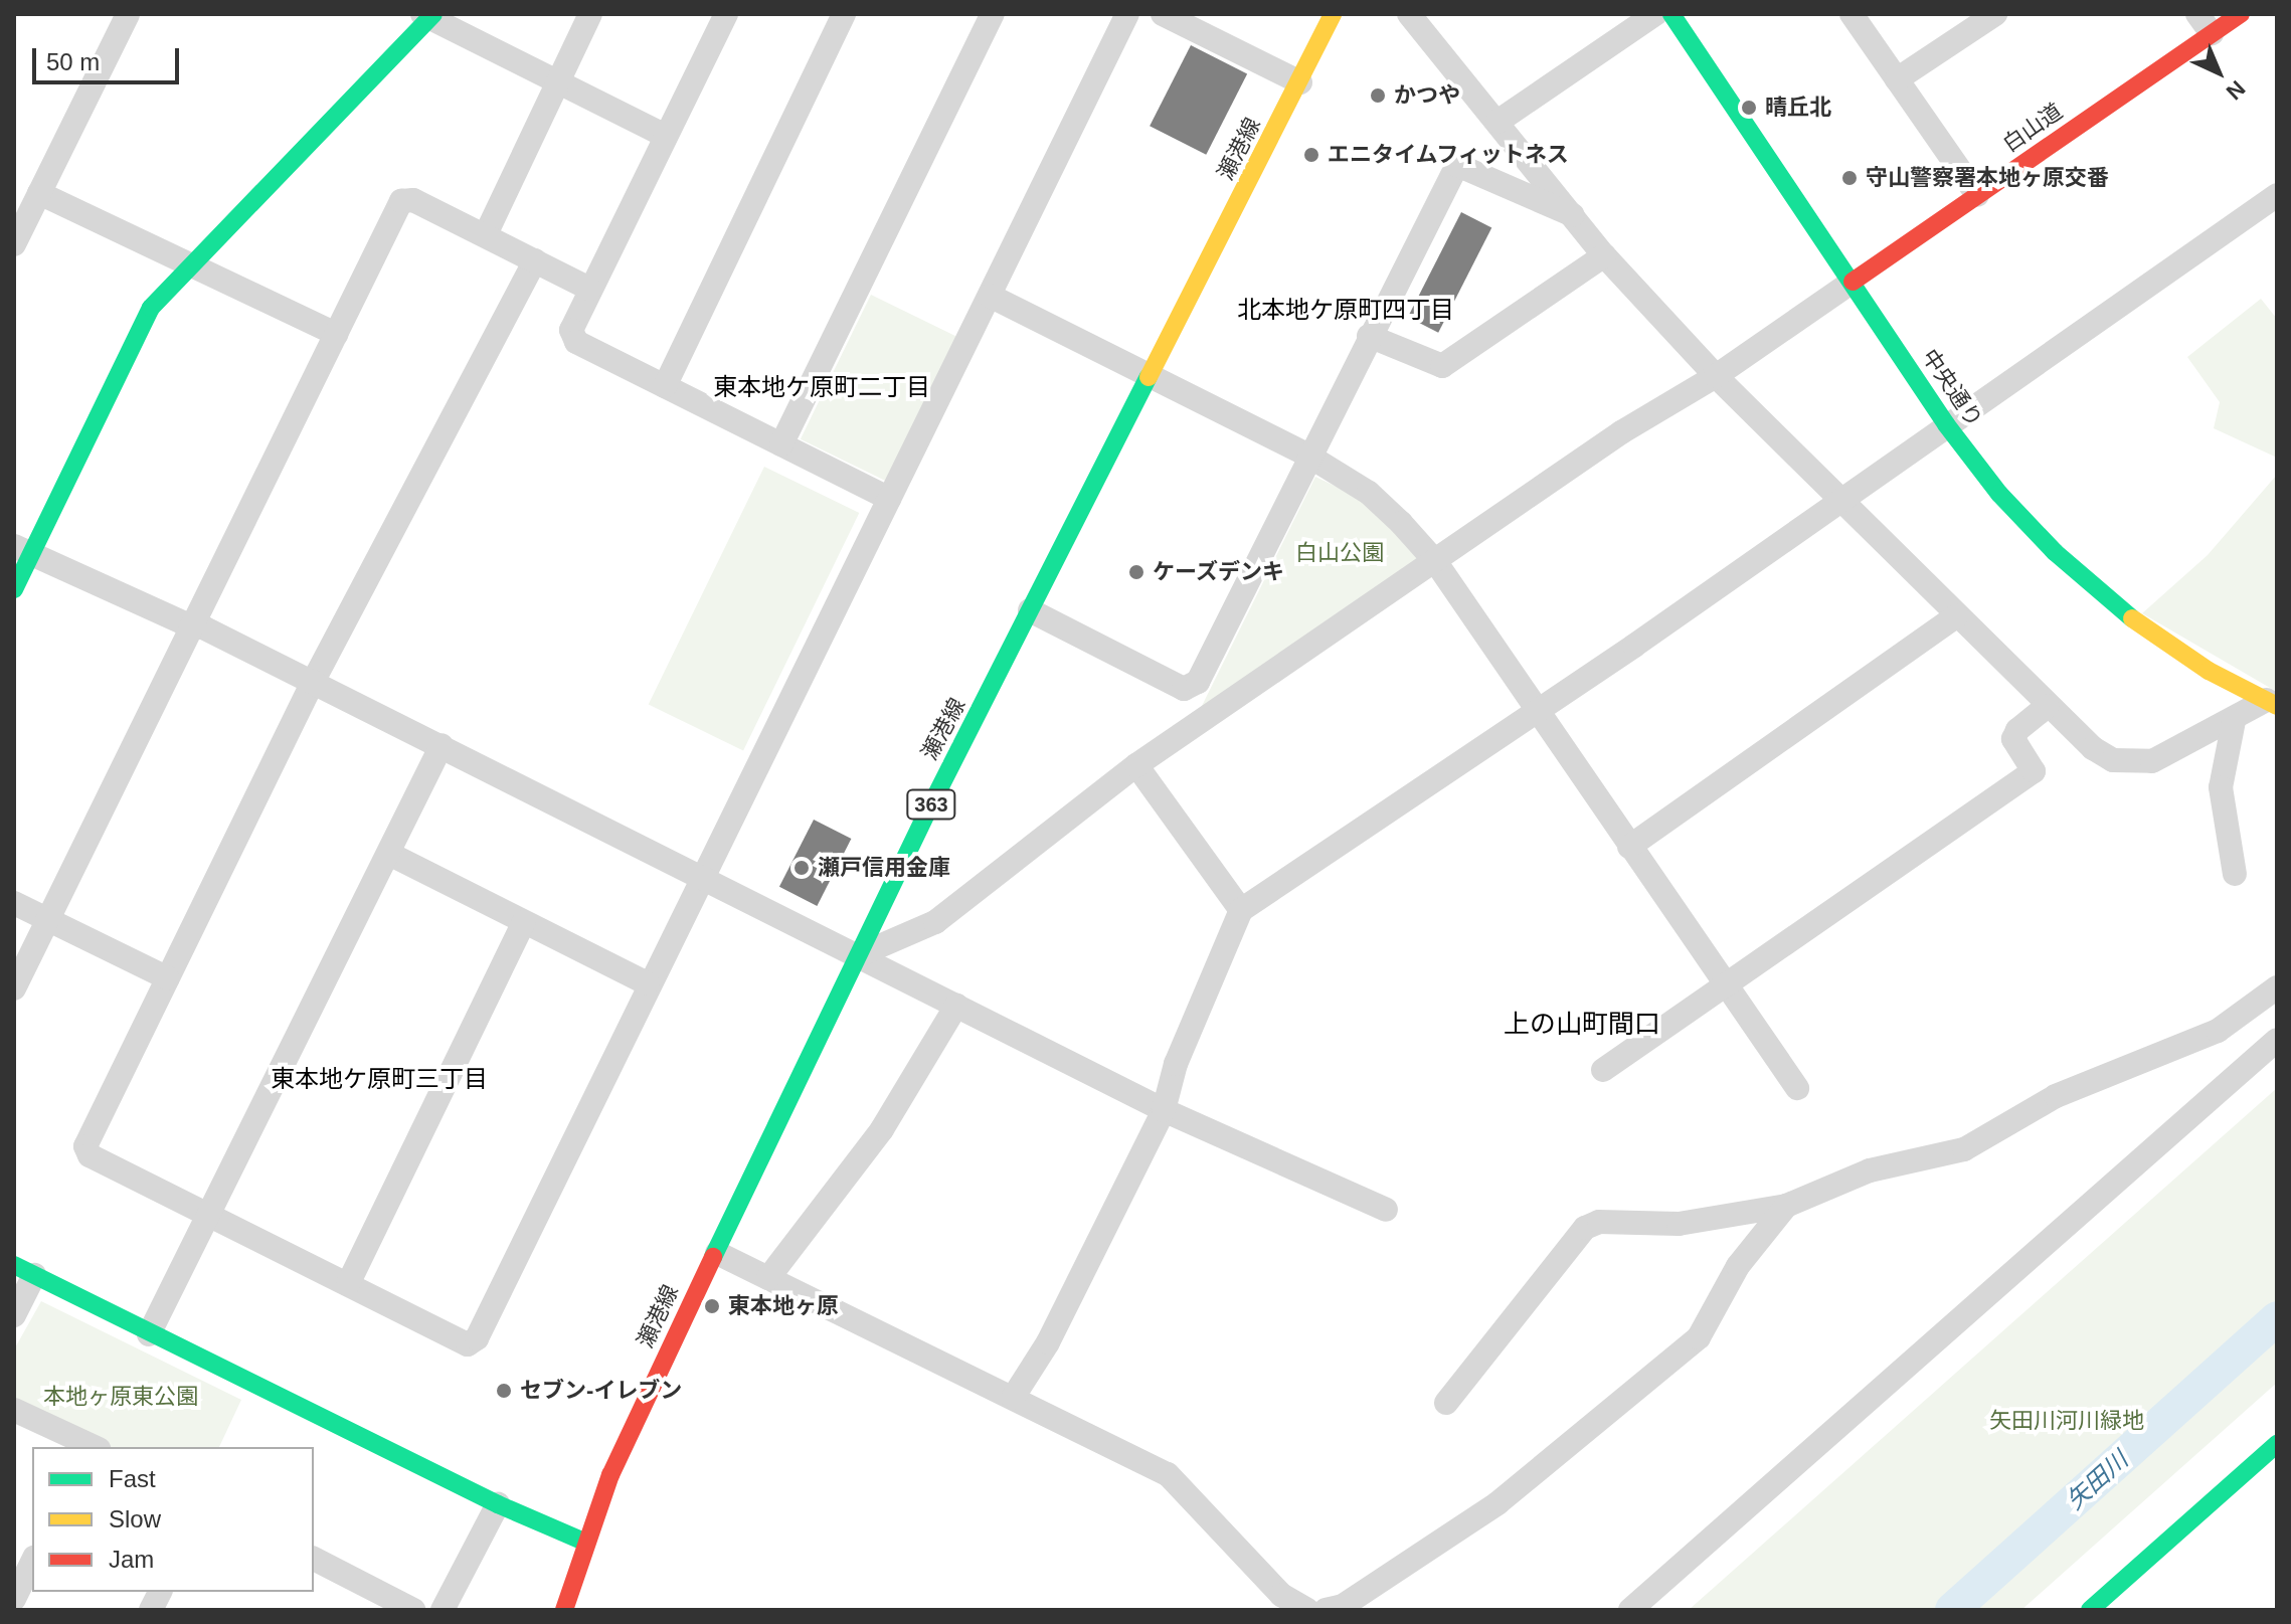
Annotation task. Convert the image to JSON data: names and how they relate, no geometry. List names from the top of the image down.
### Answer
{
  "streets": {
    "main road": [
      "白山道",
      "瀬港線",
      "中央通り",
      "363"
    ]
  },
  "crossings": [
    ["白山道", "中央通り"]
  ],
  "districts": [
    "北本地ケ原町四丁目",
    "東本地ケ原町二丁目",
    "上の山町間口",
    "東本地ケ原町三丁目"
  ],
  "water": ["矢田川"],
  "parks": ["白山公園", "本地ヶ原東公園", "矢田川河川緑地"],
  "places": [
    "かつや",
    "晴丘北",
    "エニタイムフィットネス",
    "守山警察署本地ヶ原交番",
    "ケーズデンキ",
    "瀬戸信用金庫",
    "東本地ヶ原",
    "セブン-イレブン"
  ],
  "legend": ["Fast", "Slow", "Jam"],
  "scale_bar": "50 m",
  "north": "bottom right"
}
